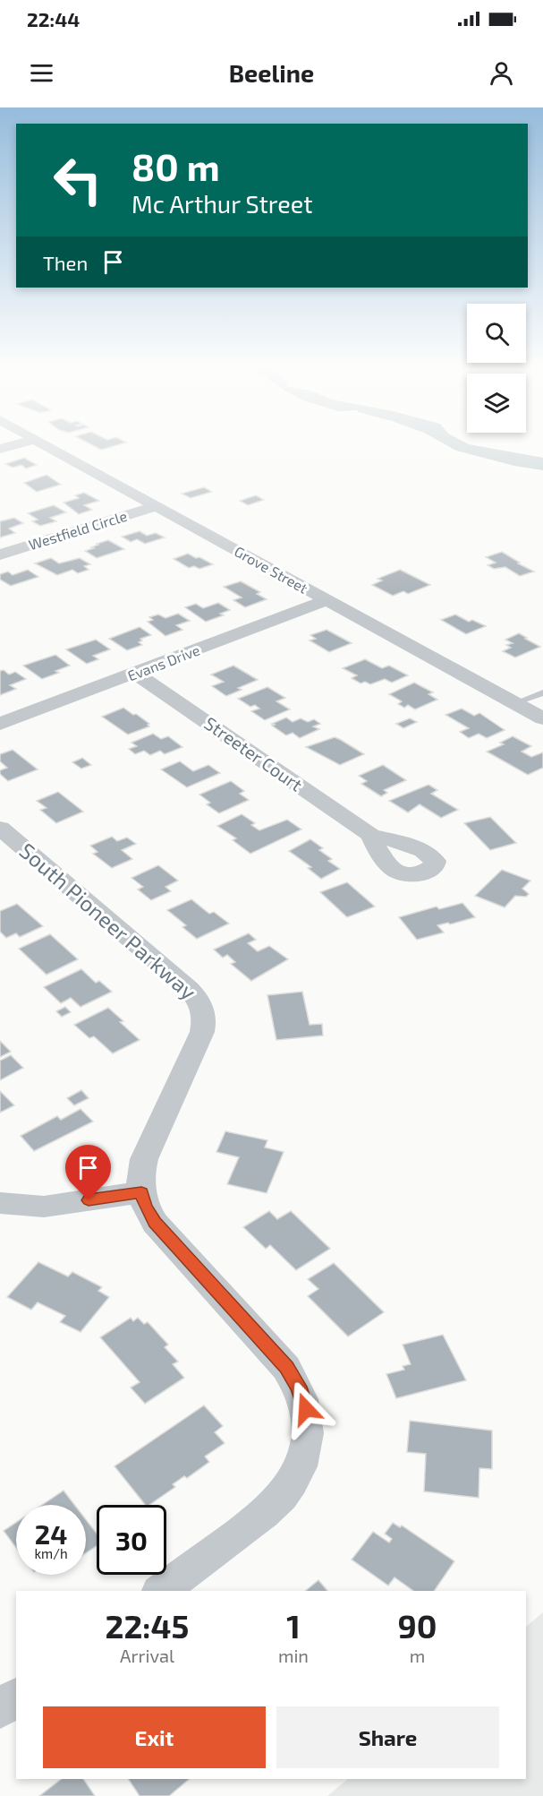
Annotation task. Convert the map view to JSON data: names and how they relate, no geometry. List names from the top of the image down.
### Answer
{
  "streets": {
    "street": [
      "Westfield Circle",
      "Grove Street",
      "Evans Drive",
      "Streeter Court",
      "South Pioneer Parkway"
    ]
  },
  "crossings": [
    ["Westfield Circle", "Grove Street"],
    ["Grove Street", "Evans Drive"],
    ["Evans Drive", "Streeter Court"]
  ],
  "page": {
    "status": "22:44",
    "header": "Beeline",
    "turn": ["80 m", "Mc Arthur Street"],
    "then": "Then",
    "speed": "24 km/h",
    "limit": "30",
    "eta": [
      "22:45",
      "Arrival",
      "1",
      "min",
      "90",
      "m"
    ],
    "buttons": ["Exit", "Share"]
  }
}
